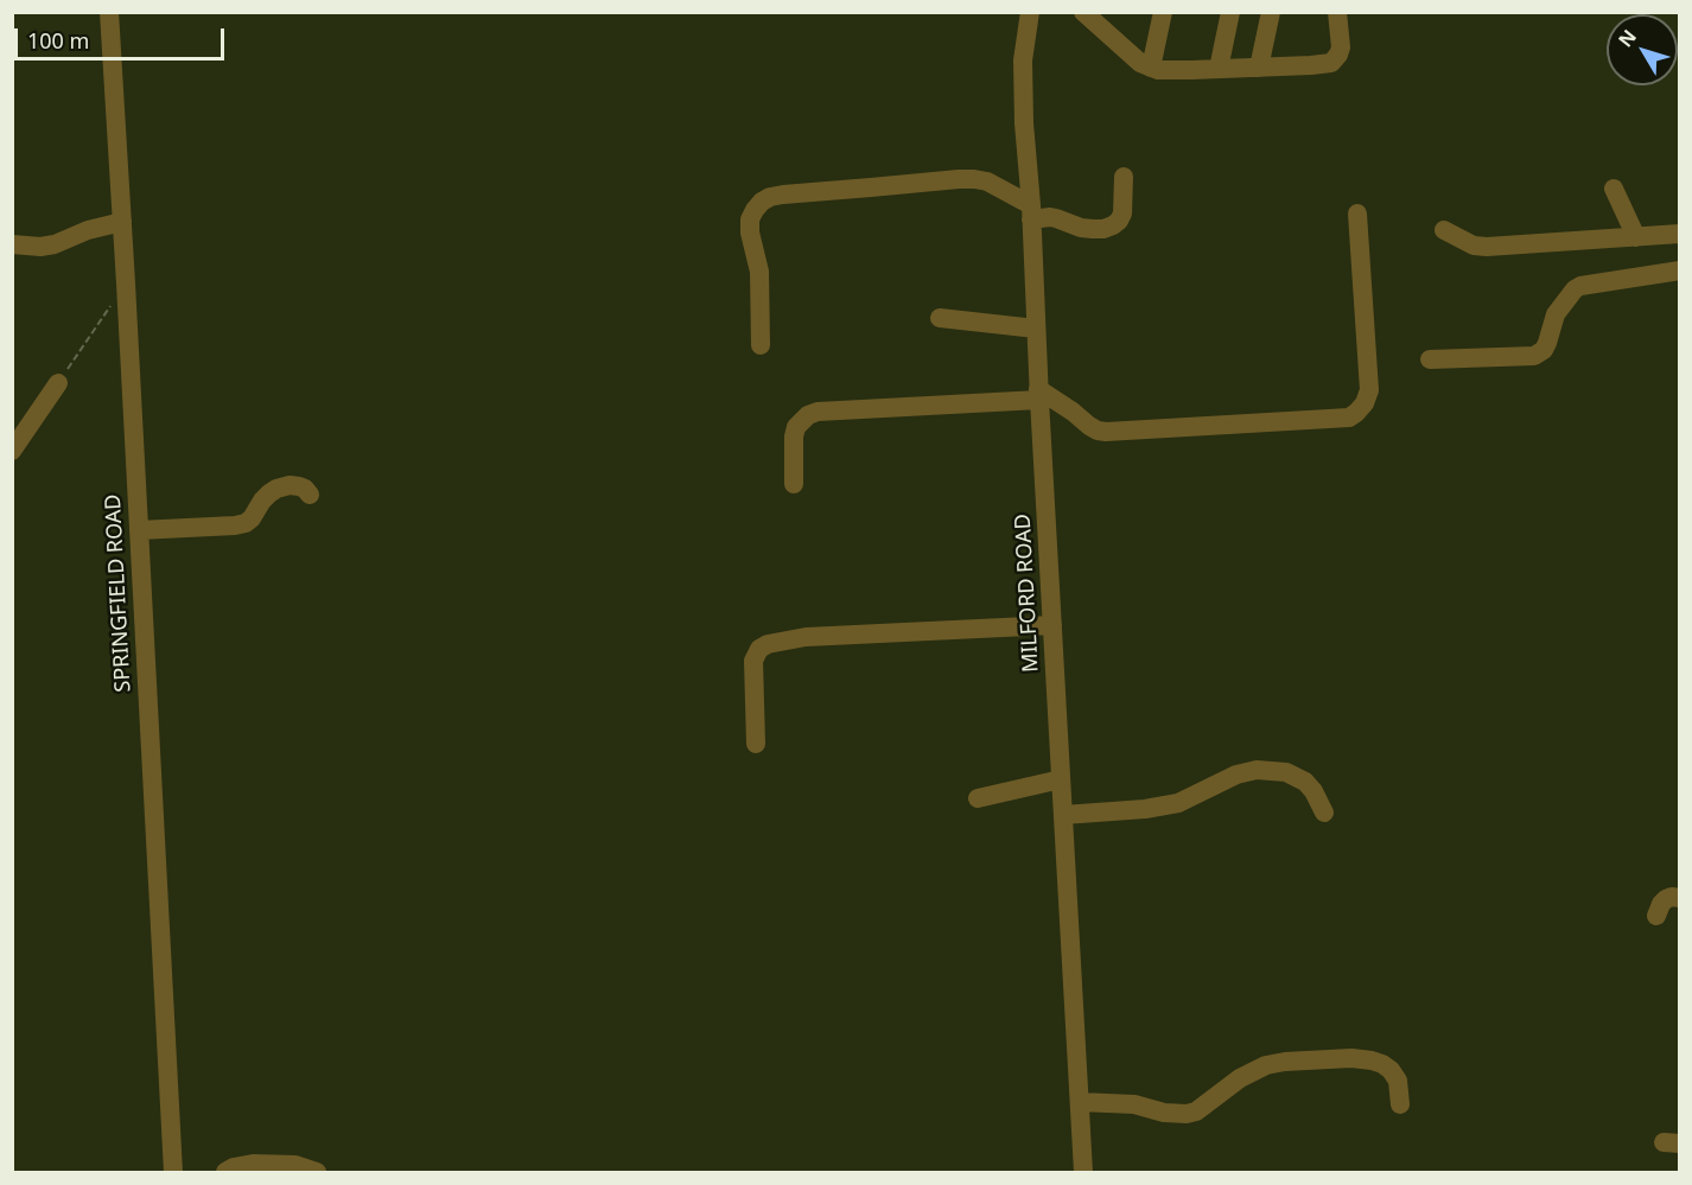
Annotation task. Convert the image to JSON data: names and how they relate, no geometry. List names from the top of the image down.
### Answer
{
  "streets": {
    "street": ["SPRINGFIELD ROAD", "MILFORD ROAD"]
  },
  "scale_bar": "100 m",
  "north": "top left"
}
